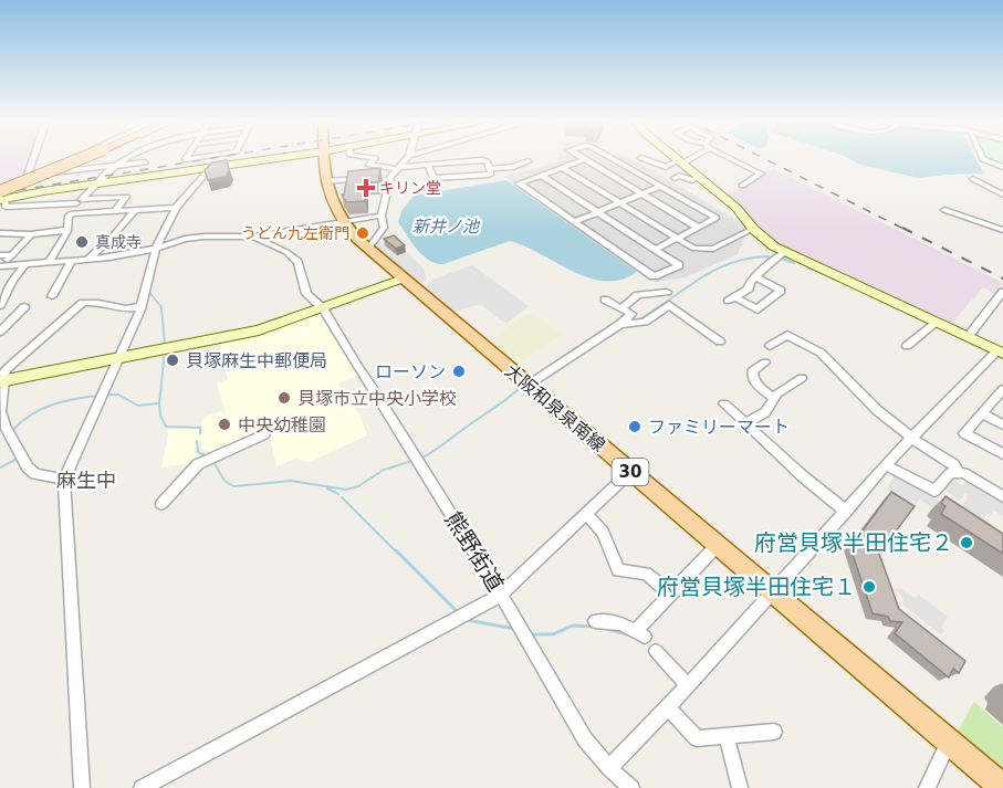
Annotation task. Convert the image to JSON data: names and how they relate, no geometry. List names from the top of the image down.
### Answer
{
  "streets": {
    "main road": ["大阪和泉泉南線", "30"],
    "street": ["熊野街道"]
  },
  "districts": ["麻生中"],
  "water": ["新井ノ池"],
  "places": {
    "health": ["キリン堂"],
    "other": [
      "うどん九左衛門",
      "真成寺",
      "貝塚麻生中郵便局",
      "ローソン",
      "貝塚市立中央小学校",
      "中央幼稚園",
      "ファミリーマート",
      "府営貝塚半田住宅２",
      "府営貝塚半田住宅１"
    ]
  }
}
